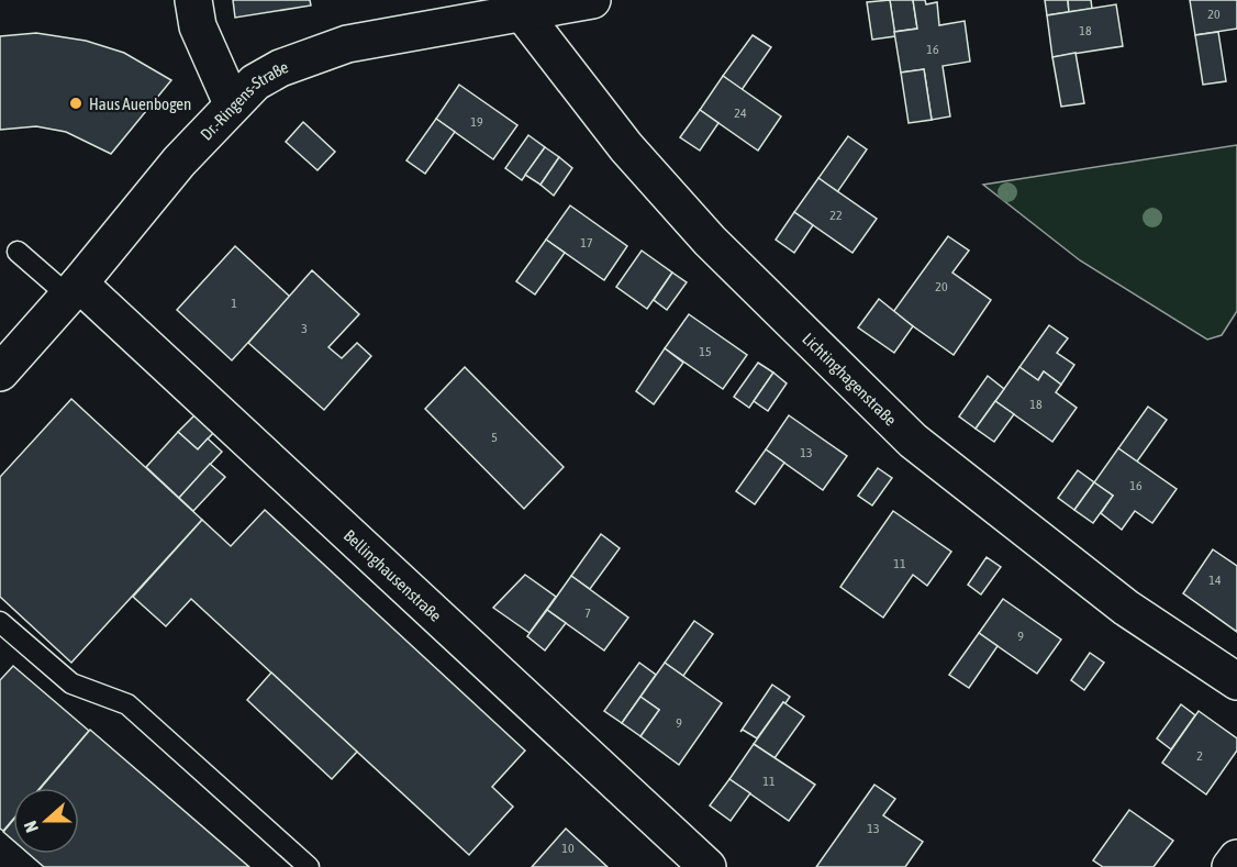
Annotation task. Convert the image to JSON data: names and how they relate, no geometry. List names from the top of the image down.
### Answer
{
  "streets": {
    "street": ["Dr.-Ringens-Straße", "Lichtinghagenstraße", "Bellinghausenstraße"]
  },
  "crossings": [
    ["Dr.-Ringens-Straße", "Lichtinghagenstraße"],
    ["Dr.-Ringens-Straße", "Bellinghausenstraße"]
  ],
  "places": ["Haus Auenbogen"],
  "house_numbers": [
    "20",
    "18",
    "16",
    "24",
    "19",
    "22",
    "17",
    "20",
    "1",
    "3",
    "15",
    "18",
    "5",
    "13",
    "16",
    "11",
    "14",
    "7",
    "9",
    "9",
    "2",
    "11",
    "13",
    "10"
  ],
  "north": "left"
}
